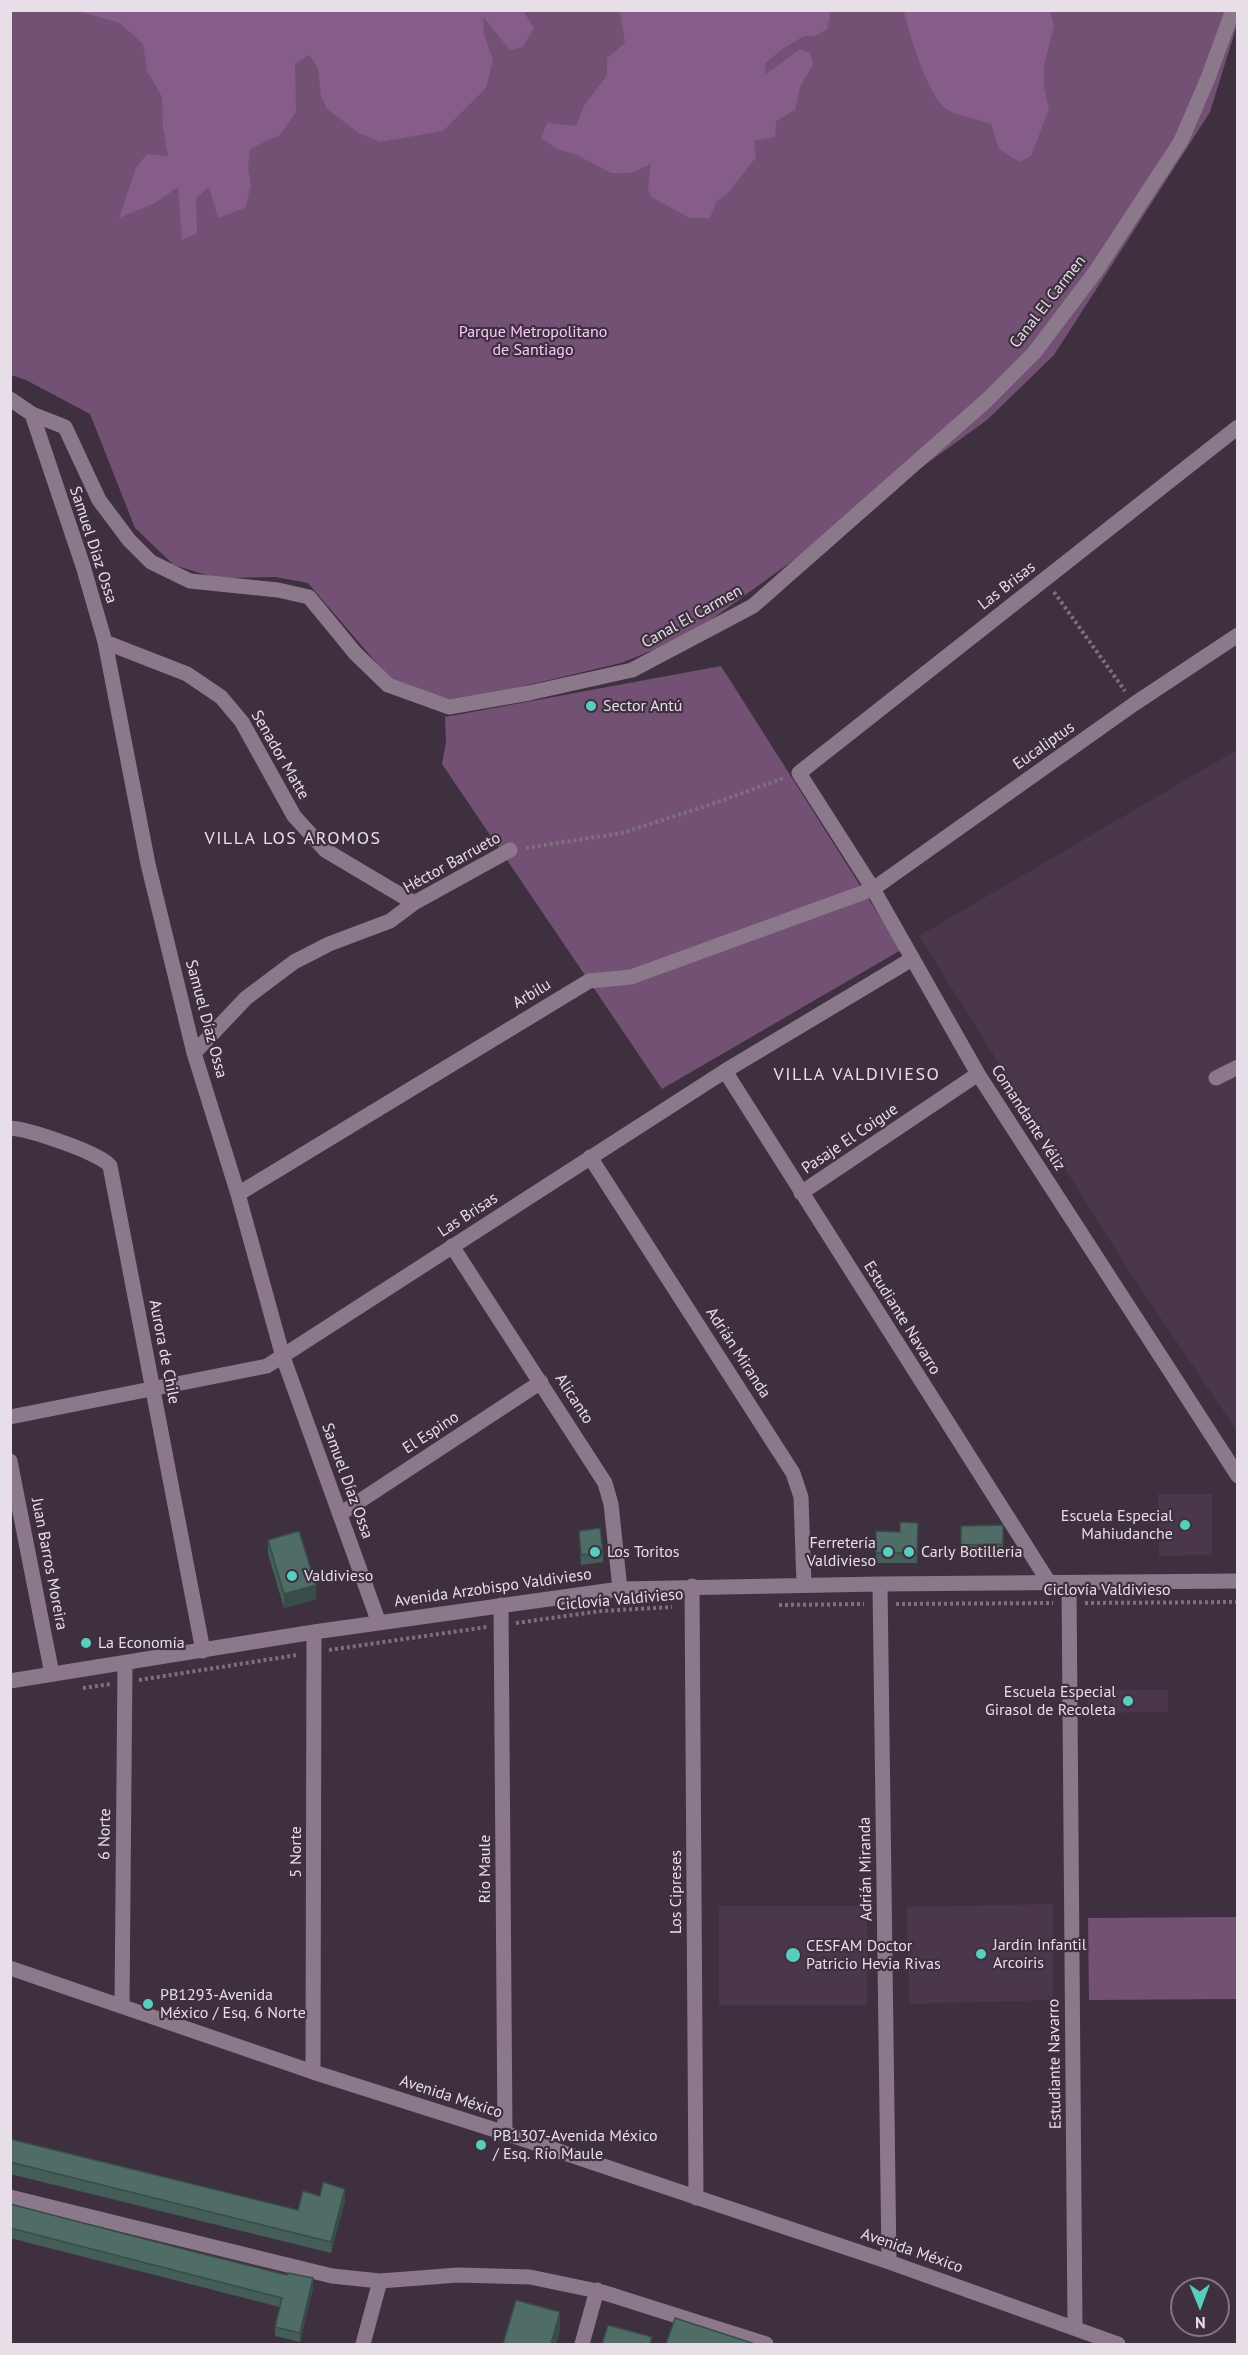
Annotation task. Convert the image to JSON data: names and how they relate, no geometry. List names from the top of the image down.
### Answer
{
  "streets": {
    "street": [
      "Canal El Carmen",
      "Samuel Díaz Ossa",
      "Las Brisas",
      "Eucaliptus",
      "Senador Matte",
      "Héctor Barrueto",
      "Arbilu",
      "Comandante Véliz",
      "Pasaje El Coigue",
      "Estudiante Navarro",
      "Aurora de Chile",
      "Adrián Miranda",
      "Alicanto",
      "El Espino",
      "Juan Barros Moreira",
      "Avenida Arzobispo Valdivieso",
      "6 Norte",
      "5 Norte",
      "Río Maule",
      "Los Cipreses",
      "Avenida México"
    ],
    "path": ["Ciclovía Valdivieso"]
  },
  "crossings": [
    ["Canal El Carmen", "Samuel Díaz Ossa"],
    ["Samuel Díaz Ossa", "Las Brisas"],
    ["Samuel Díaz Ossa", "Senador Matte"],
    ["Samuel Díaz Ossa", "Héctor Barrueto"],
    ["Samuel Díaz Ossa", "Arbilu"],
    ["Samuel Díaz Ossa", "El Espino"],
    ["Samuel Díaz Ossa", "Avenida Arzobispo Valdivieso"],
    ["Las Brisas", "Héctor Barrueto"],
    ["Las Brisas", "Comandante Véliz"],
    ["Las Brisas", "Estudiante Navarro"],
    ["Las Brisas", "Aurora de Chile"],
    ["Las Brisas", "Adrián Miranda"],
    ["Las Brisas", "Alicanto"],
    ["Eucaliptus", "Arbilu"],
    ["Eucaliptus", "Comandante Véliz"],
    ["Senador Matte", "Héctor Barrueto"],
    ["Héctor Barrueto", "Comandante Véliz"],
    ["Arbilu", "Comandante Véliz"],
    ["Comandante Véliz", "Pasaje El Coigue"],
    ["Pasaje El Coigue", "Estudiante Navarro"],
    ["Estudiante Navarro", "Avenida Arzobispo Valdivieso"],
    ["Estudiante Navarro", "Ciclovía Valdivieso"],
    ["Estudiante Navarro", "Avenida México"],
    ["Aurora de Chile", "Avenida Arzobispo Valdivieso"],
    ["Adrián Miranda", "Avenida Arzobispo Valdivieso"],
    ["Adrián Miranda", "Ciclovía Valdivieso"],
    ["Adrián Miranda", "Avenida México"],
    ["Alicanto", "El Espino"],
    ["Alicanto", "Avenida Arzobispo Valdivieso"],
    ["Juan Barros Moreira", "Avenida Arzobispo Valdivieso"],
    ["Avenida Arzobispo Valdivieso", "6 Norte"],
    ["Avenida Arzobispo Valdivieso", "5 Norte"],
    ["Avenida Arzobispo Valdivieso", "Río Maule"],
    ["Avenida Arzobispo Valdivieso", "Los Cipreses"],
    ["Ciclovía Valdivieso", "6 Norte"],
    ["Ciclovía Valdivieso", "5 Norte"],
    ["Ciclovía Valdivieso", "Río Maule"],
    ["Ciclovía Valdivieso", "Los Cipreses"],
    ["6 Norte", "Avenida México"],
    ["5 Norte", "Avenida México"],
    ["Río Maule", "Avenida México"],
    ["Los Cipreses", "Avenida México"]
  ],
  "districts": ["VILLA LOS AROMOS", "VILLA VALDIVIESO"],
  "parks": ["Parque Metropolitano de Santiago"],
  "places": [
    "Sector Antú",
    "Escuela Especial Mahiudanche",
    "Los Toritos",
    "Ferretería Valdivieso",
    "Carly Botilleria",
    "Valdivieso",
    "La Economía",
    "Escuela Especial Girasol de Recoleta",
    "Jardín Infantil Arcoíris",
    "CESFAM Doctor Patricio Hevia Rivas",
    "PB1293-Avenida México / Esq. 6 Norte",
    "PB1307-Avenida México / Esq. Río Maule"
  ],
  "north": "bottom"
}
